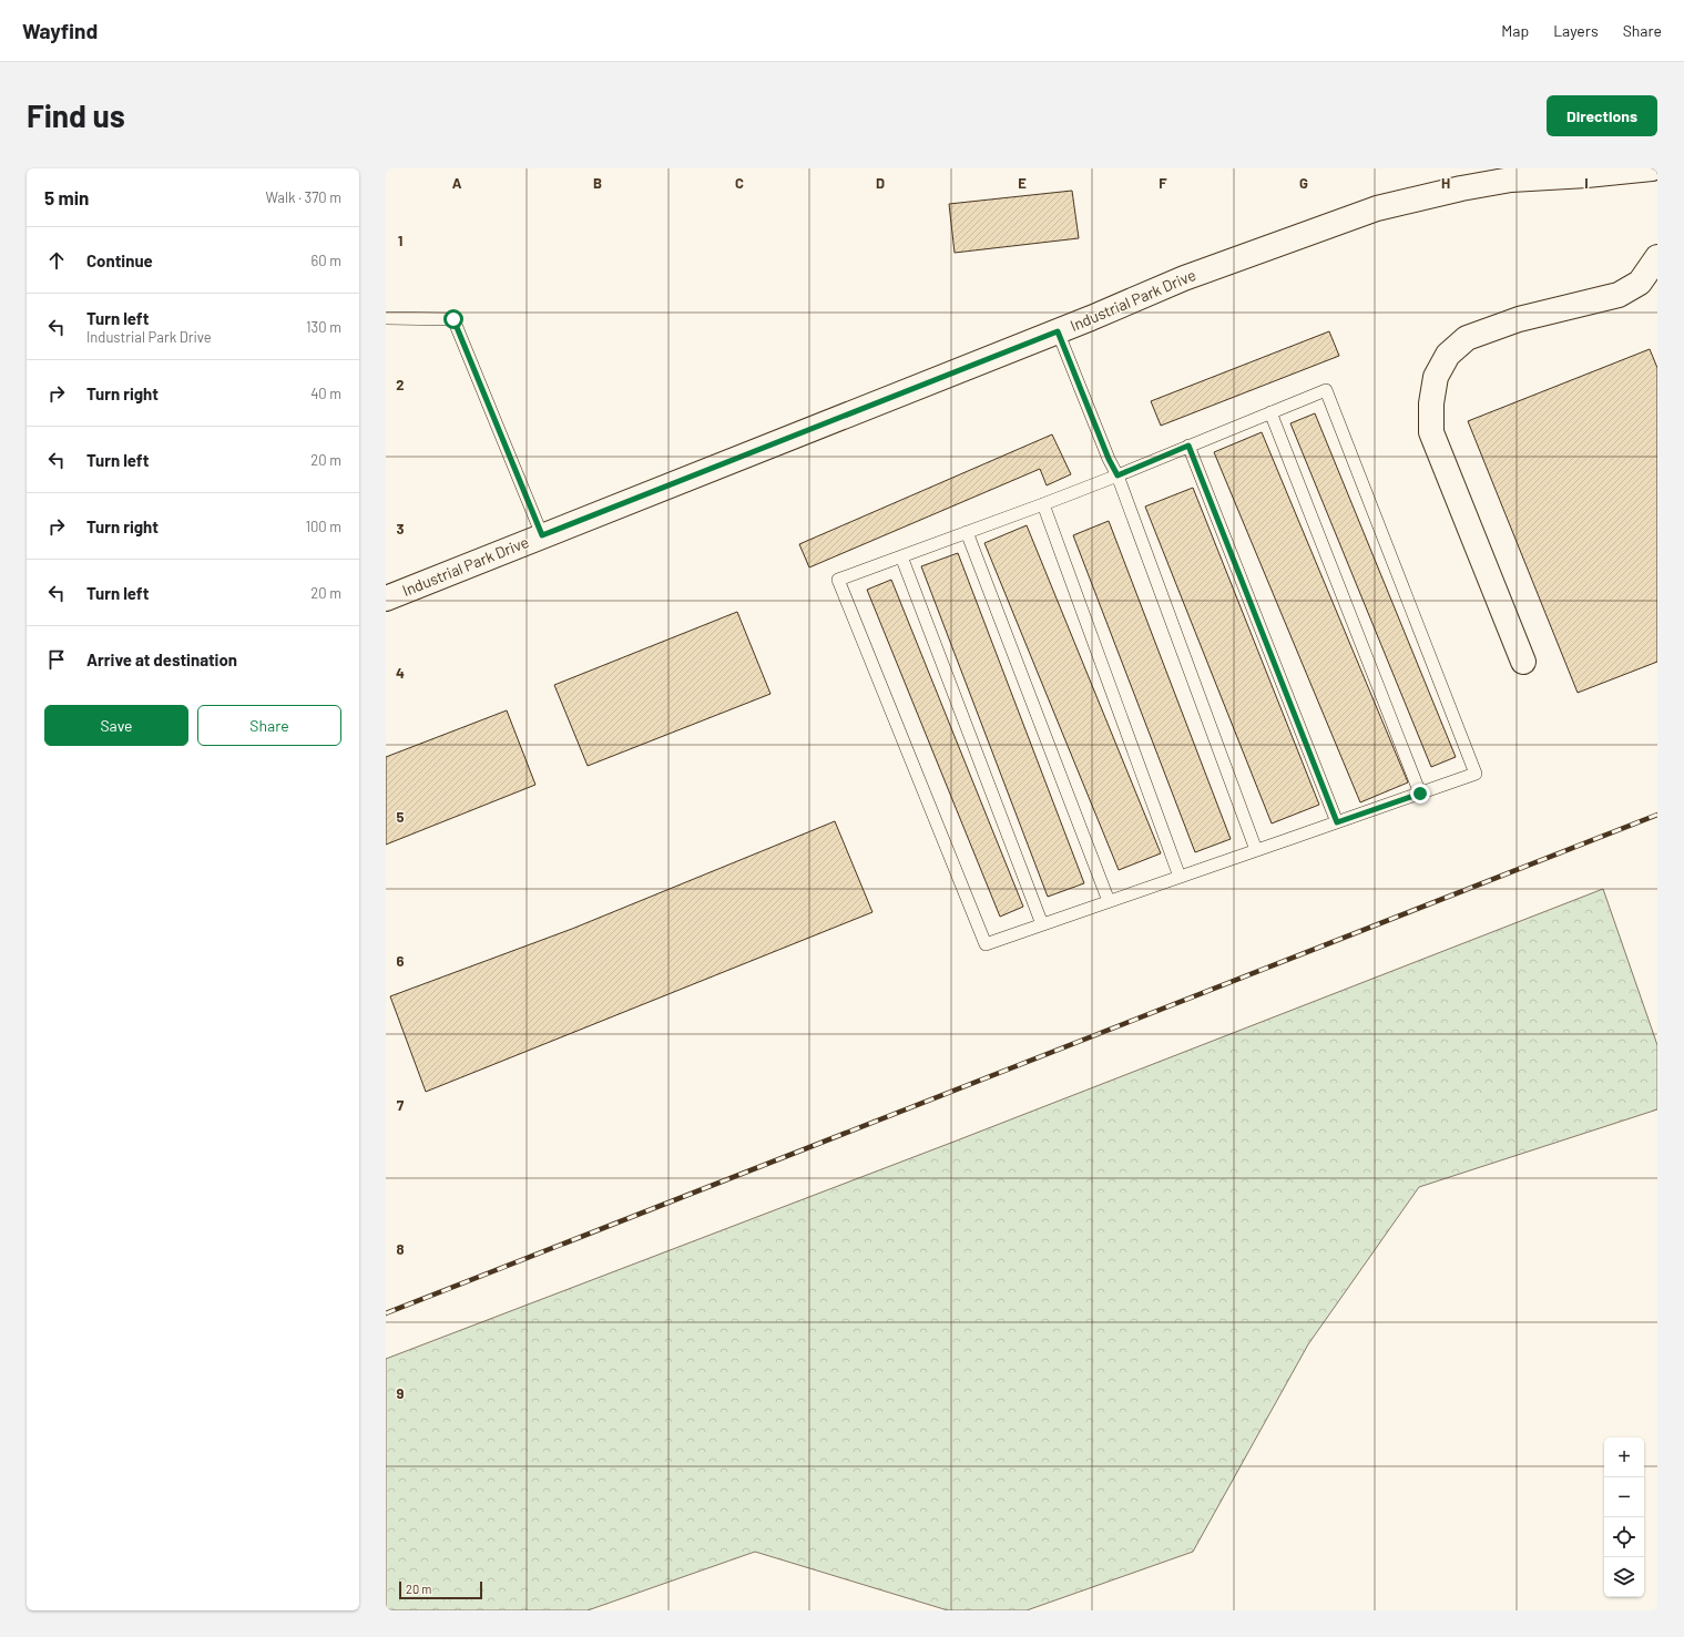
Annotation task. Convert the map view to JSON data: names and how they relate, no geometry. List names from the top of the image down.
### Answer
{
  "streets": {
    "street": ["Industrial Park Drive"]
  },
  "scale_bar": "20 m",
  "page": {
    "header": "Wayfind",
    "nav": ["Map", "Layers", "Share"],
    "buttons": [
      "Directions",
      ["Save", "Share"]
    ],
    "title": "Find us",
    "heading": ["5 min", "Walk · 370 m"],
    "list": [
      ["Continue", "60 m"],
      ["Turn left", "Industrial Park Drive", "130 m"],
      ["Turn right", "40 m"],
      ["Turn left", "20 m"],
      ["Turn right", "100 m"],
      ["Turn left", "20 m"],
      "Arrive at destination"
    ],
    "map_buttons": ["+", "−"],
    "scale": "20 m"
  },
  "grid": {
    "columns": [
      "A",
      "B",
      "C",
      "D",
      "E",
      "F",
      "G",
      "H",
      "I"
    ],
    "rows": [
      "1",
      "2",
      "3",
      "4",
      "5",
      "6",
      "7",
      "8",
      "9"
    ]
  }
}
